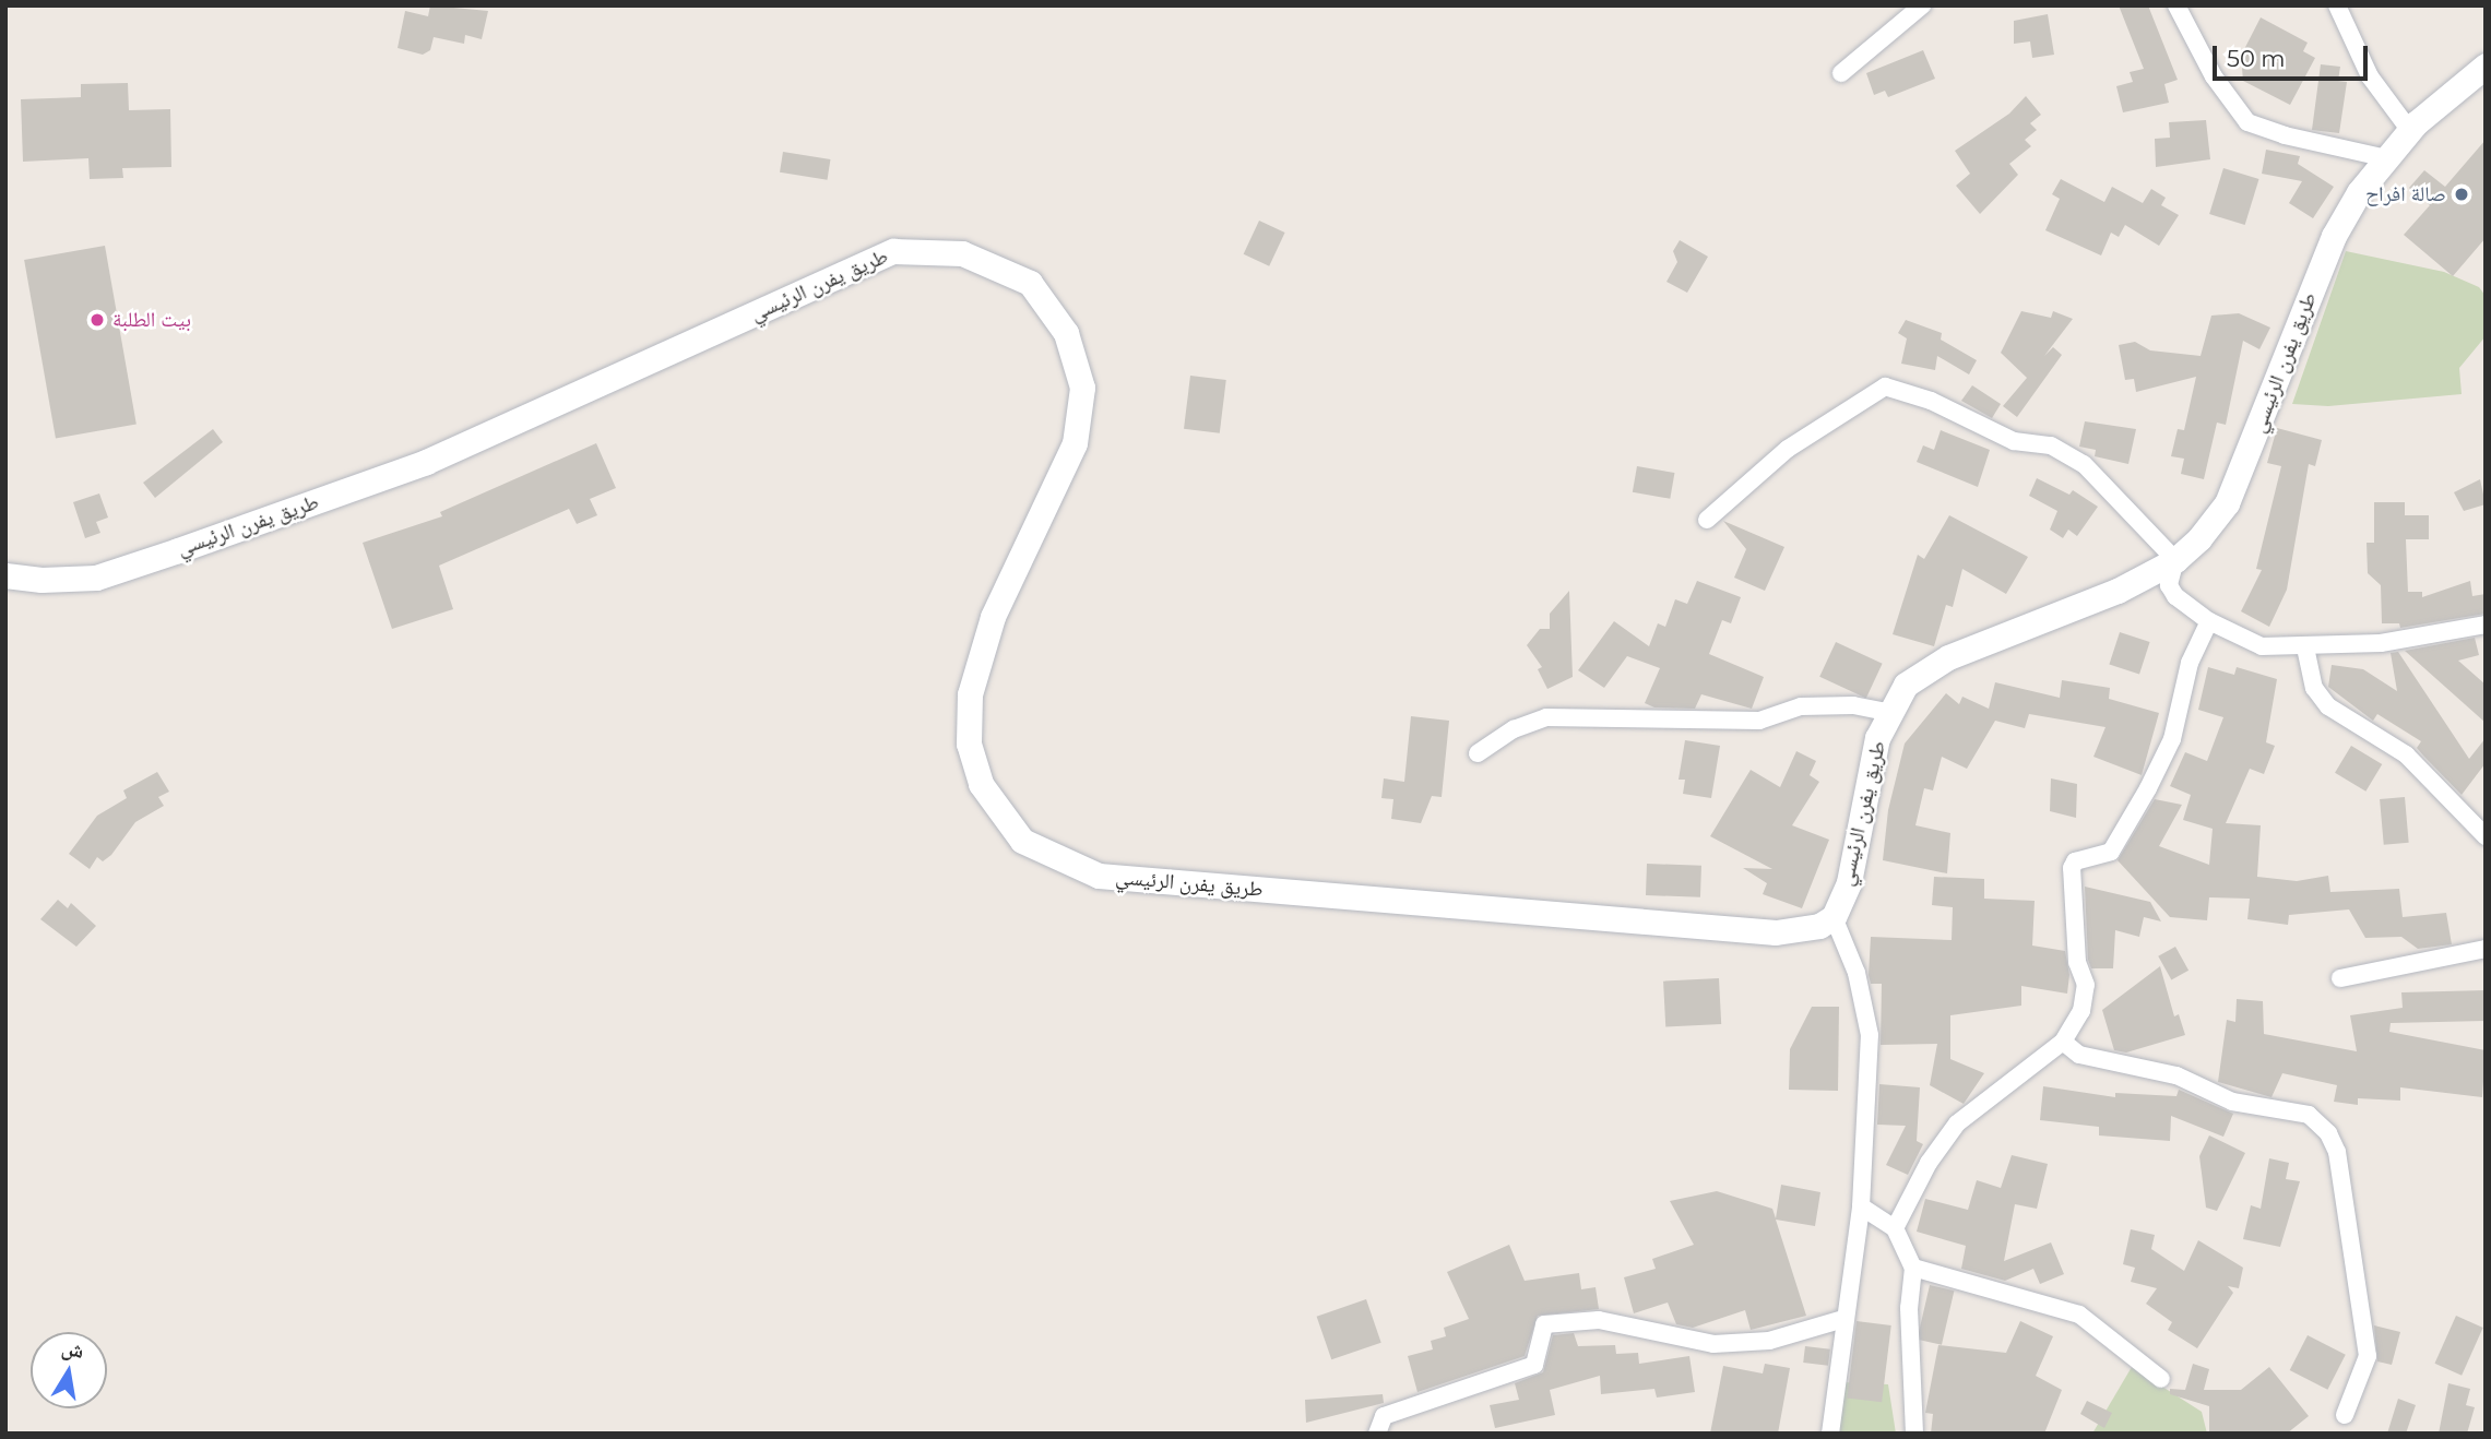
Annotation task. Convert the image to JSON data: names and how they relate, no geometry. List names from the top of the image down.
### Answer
{
  "streets": {
    "main road": ["طريق يفرن الرئيسي"]
  },
  "places": ["صالة افراح", "بيت الطلبة"],
  "scale_bar": "50 m",
  "north": "top"
}
